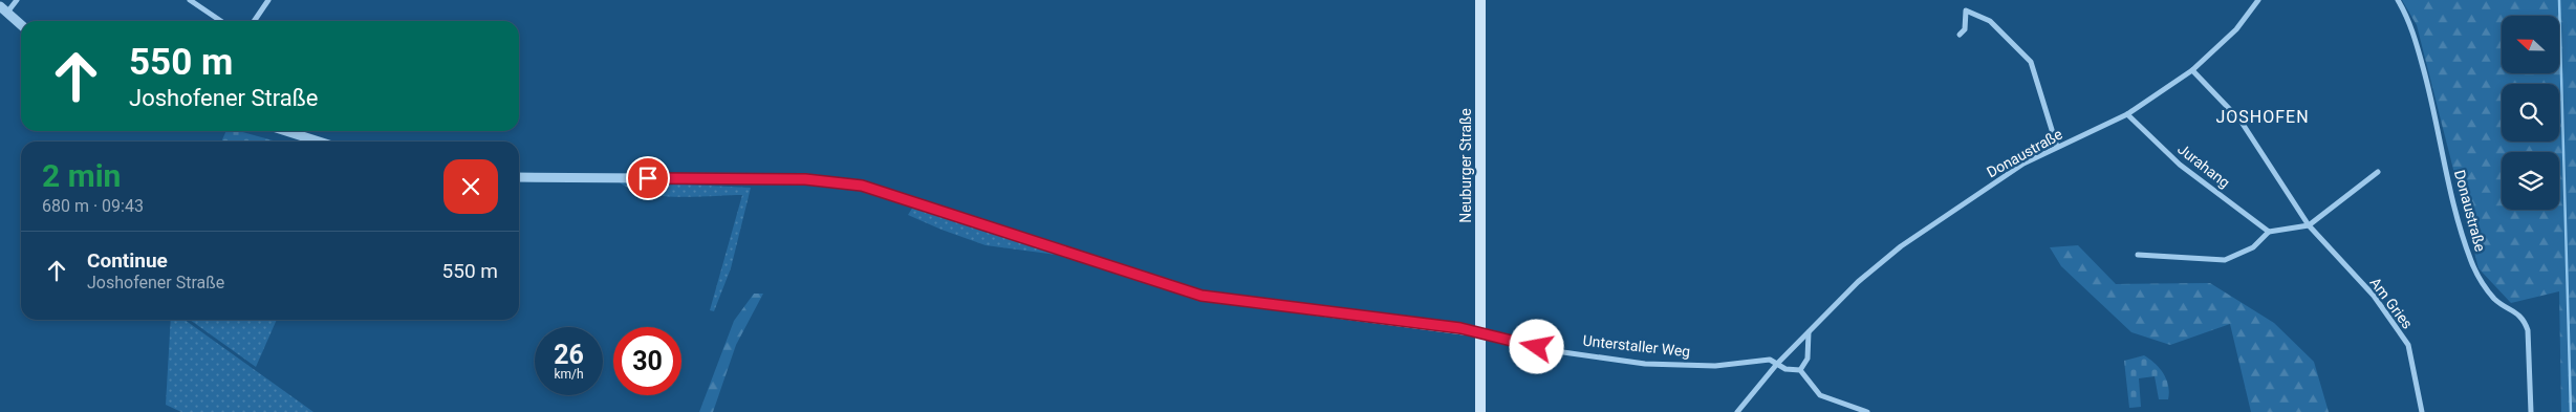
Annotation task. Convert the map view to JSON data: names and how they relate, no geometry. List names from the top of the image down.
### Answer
{
  "streets": {
    "main road": ["Neuburger Straße"],
    "street": [
      "Donaustraße",
      "Jurahang",
      "Am Gries",
      "Unterstaller Weg"
    ]
  },
  "crossings": [
    ["Donaustraße", "Jurahang"],
    ["Donaustraße", "Am Gries"],
    ["Neuburger Straße", "Unterstaller Weg"]
  ],
  "districts": ["JOSHOFEN"],
  "north": "left",
  "page": {
    "turn": ["550 m", "Joshofener Straße"],
    "heading": ["2 min", "680 m · 09:43"],
    "list": [
      {
        "name": "Continue",
        "note": "Joshofener Straße",
        "value": "550 m"
      }
    ],
    "speed": "26 km/h",
    "limit": "30"
  }
}
